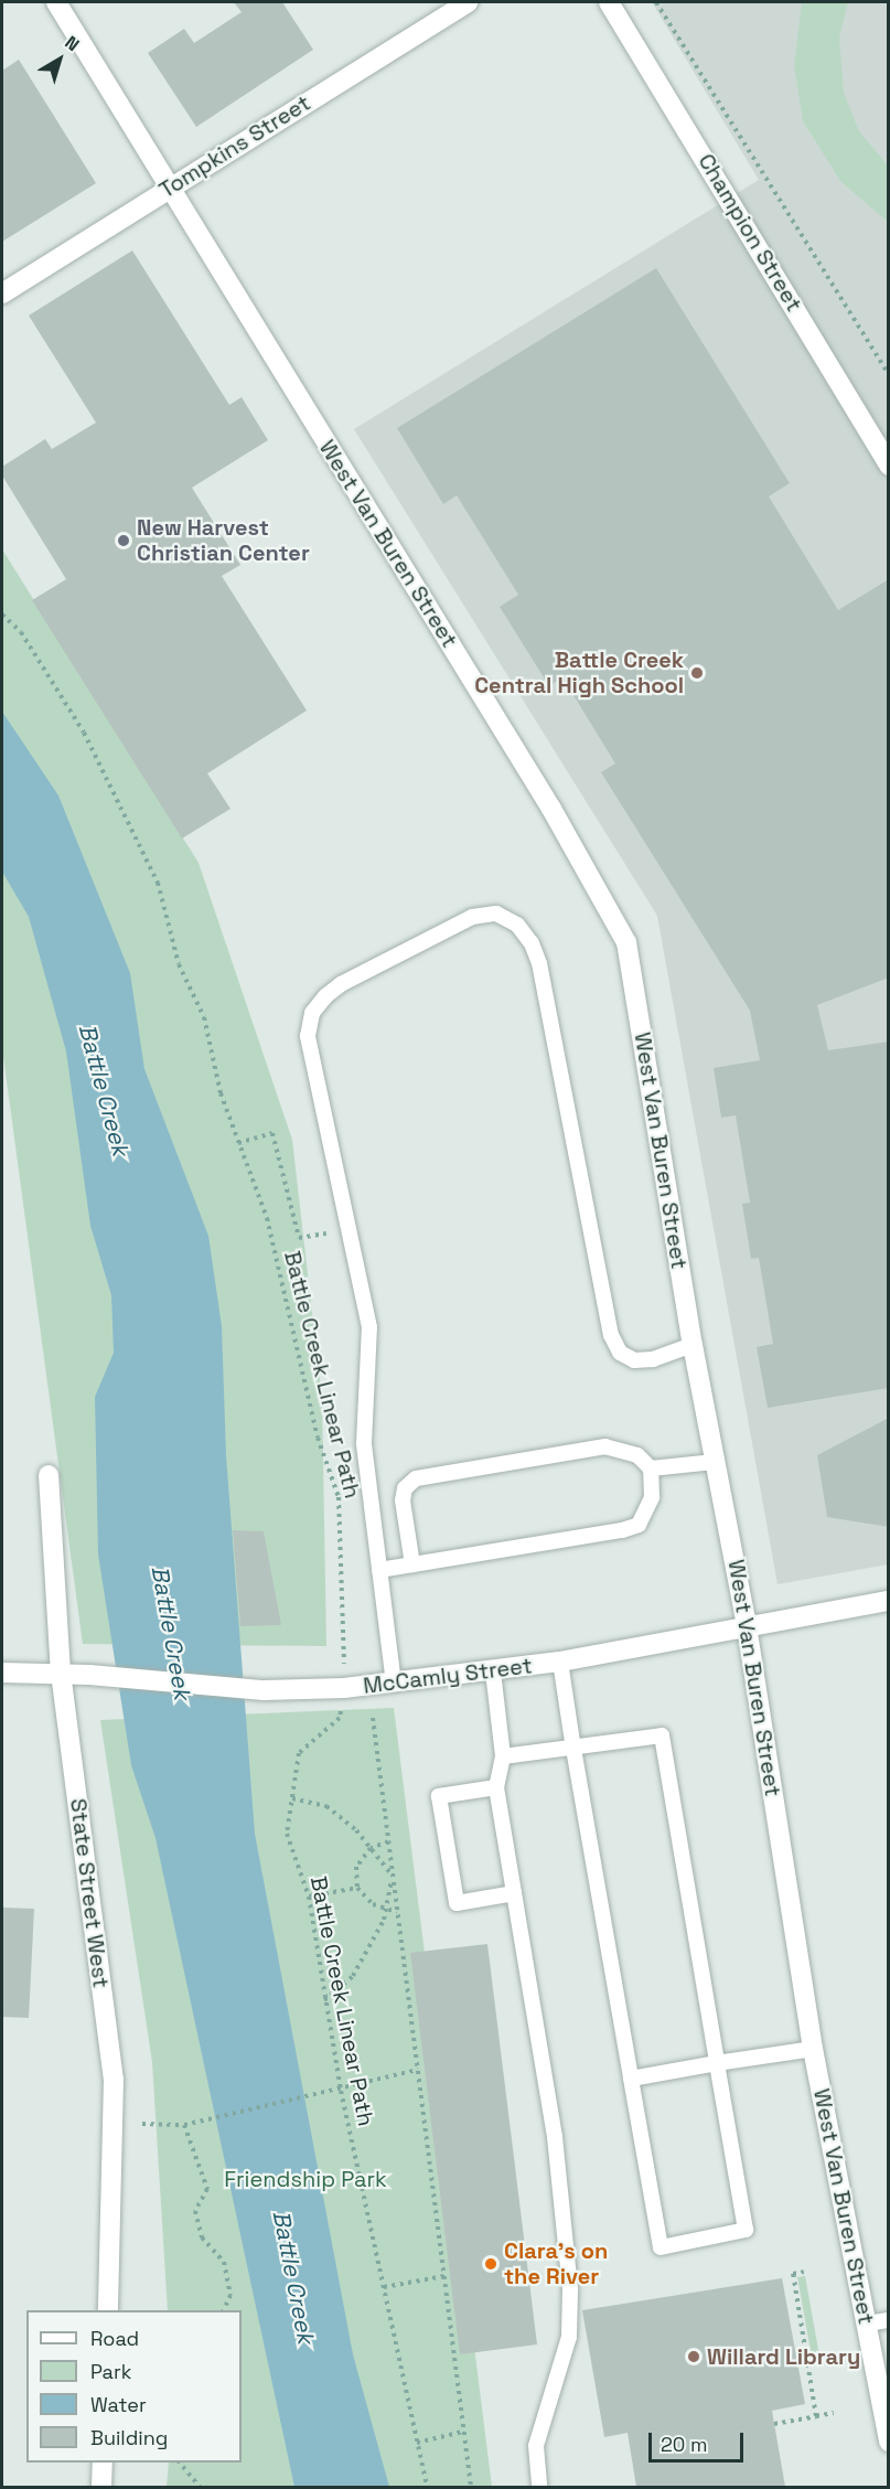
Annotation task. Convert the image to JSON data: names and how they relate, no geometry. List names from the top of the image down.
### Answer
{
  "streets": {
    "street": [
      "Tompkins Street",
      "Champion Street",
      "West Van Buren Street",
      "McCamly Street",
      "State Street West"
    ],
    "path": ["Battle Creek Linear Path"]
  },
  "crossings": [
    ["Tompkins Street", "West Van Buren Street"],
    ["West Van Buren Street", "McCamly Street"],
    ["Battle Creek Linear Path", "McCamly Street"],
    ["McCamly Street", "State Street West"]
  ],
  "water": ["Battle Creek"],
  "parks": ["Friendship Park"],
  "places": [
    "New Harvest Christian Center",
    "Battle Creek Central High School",
    "Clara's on the River",
    "Willard Library"
  ],
  "legend": [
    "Road",
    "Park",
    "Water",
    "Building"
  ],
  "scale_bar": "20 m",
  "north": "top right"
}
